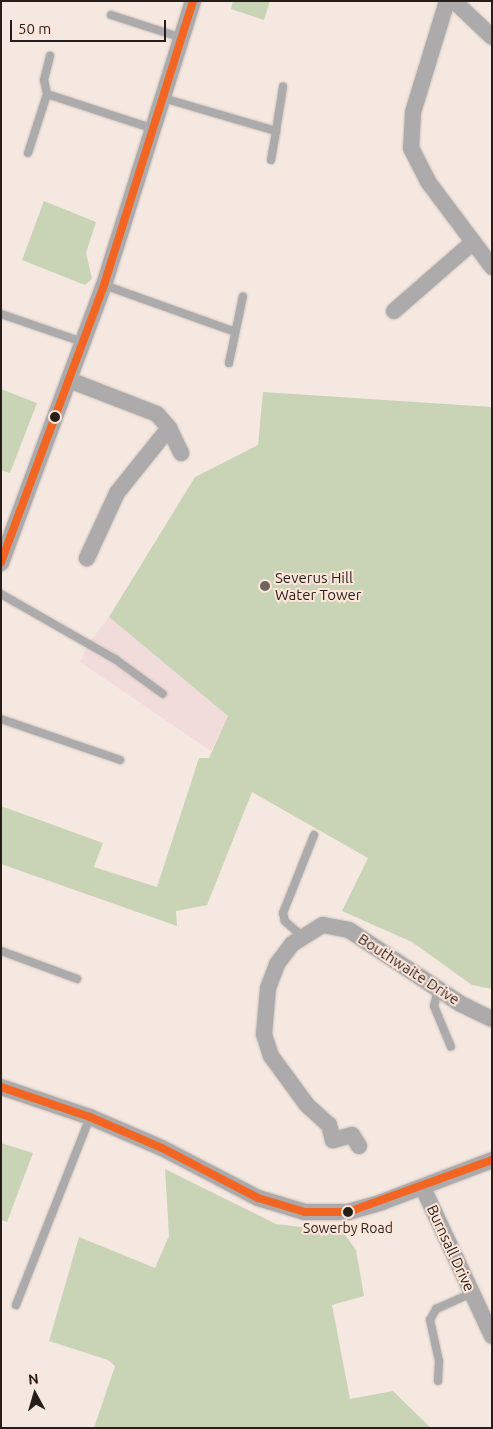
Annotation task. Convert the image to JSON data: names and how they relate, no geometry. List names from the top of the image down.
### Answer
{
  "streets": {
    "street": ["Bouthwaite Drive", "Burnsall Drive"]
  },
  "places": ["Severus Hill Water Tower", "Sowerby Road"],
  "scale_bar": "50 m",
  "north": "top"
}
